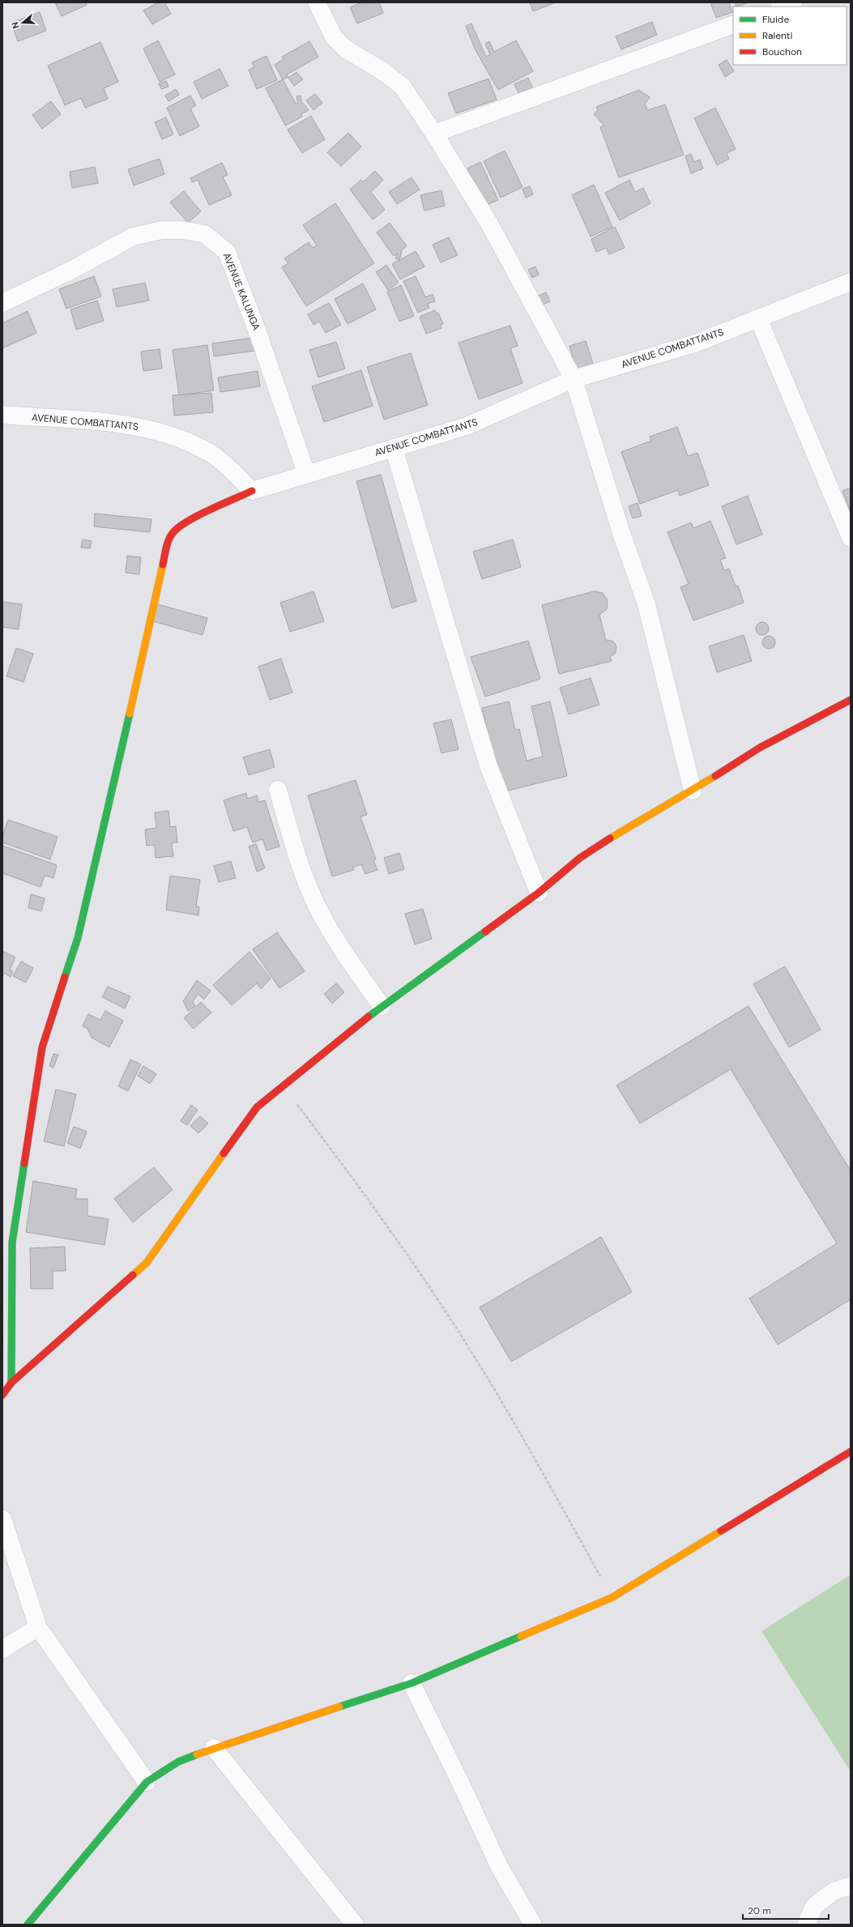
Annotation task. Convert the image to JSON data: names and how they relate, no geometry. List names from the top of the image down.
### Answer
{
  "streets": {
    "street": ["AVENUE KALUNGA", "AVENUE COMBATTANTS"]
  },
  "crossings": [
    ["AVENUE KALUNGA", "AVENUE COMBATTANTS"]
  ],
  "legend": ["Fluide", "Ralenti", "Bouchon"],
  "scale_bar": "20 m",
  "north": "left"
}
